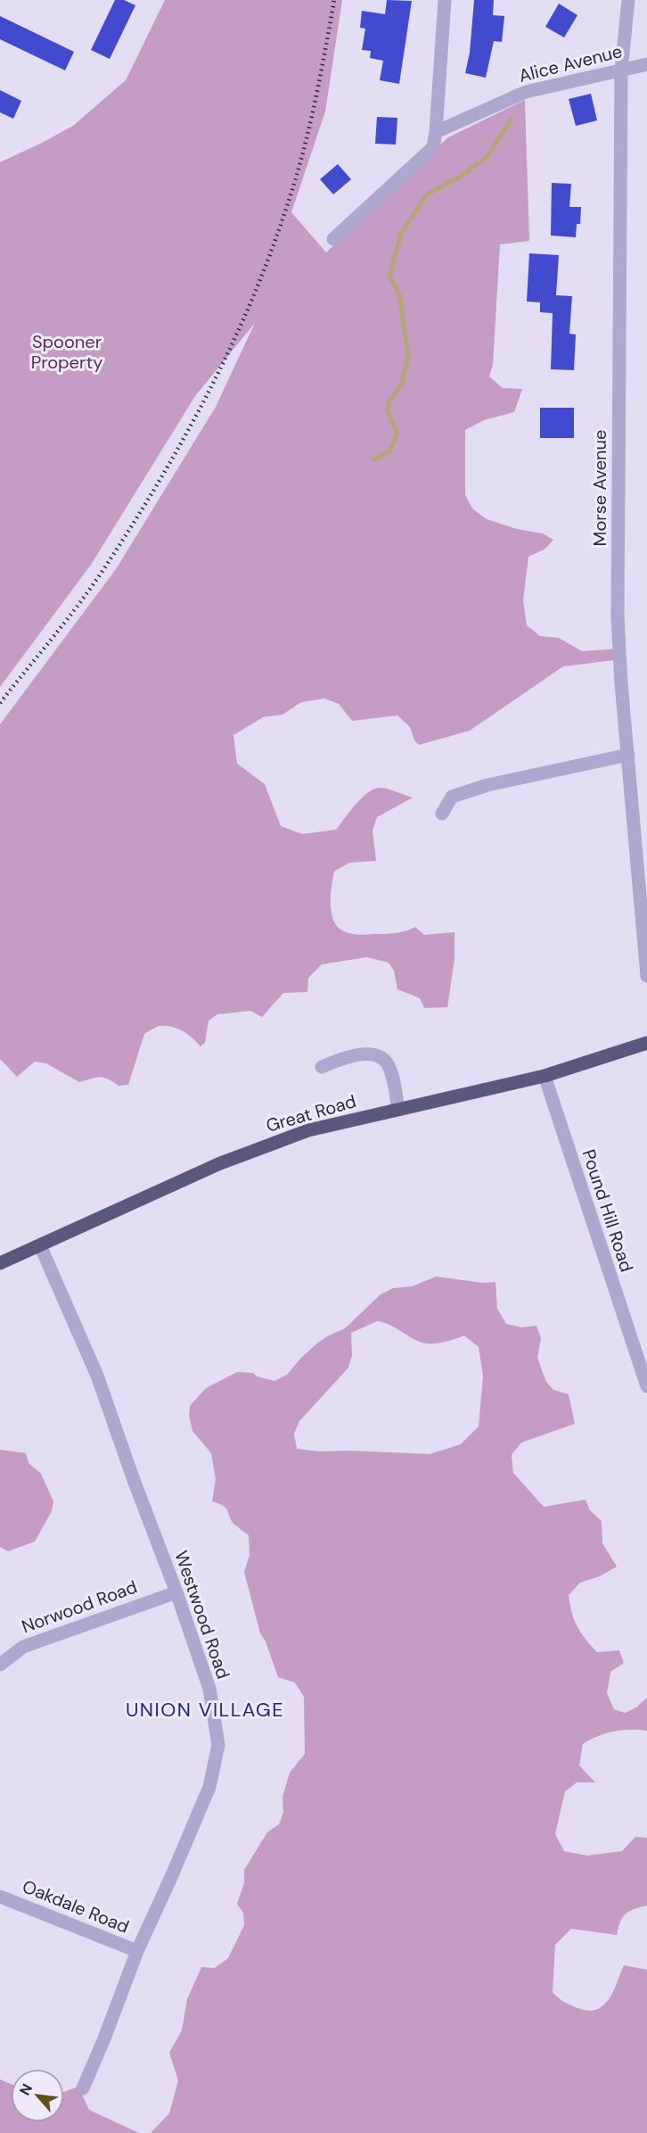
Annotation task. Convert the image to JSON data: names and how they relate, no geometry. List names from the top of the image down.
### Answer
{
  "streets": {
    "main road": ["Great Road"],
    "street": [
      "Alice Avenue",
      "Morse Avenue",
      "Pound Hill Road",
      "Norwood Road",
      "Westwood Road",
      "Oakdale Road"
    ]
  },
  "crossings": [
    ["Alice Avenue", "Morse Avenue"],
    ["Great Road", "Pound Hill Road"],
    ["Great Road", "Westwood Road"],
    ["Norwood Road", "Westwood Road"],
    ["Westwood Road", "Oakdale Road"]
  ],
  "districts": ["UNION VILLAGE"],
  "parks": ["Spooner Property"],
  "north": "top left"
}
